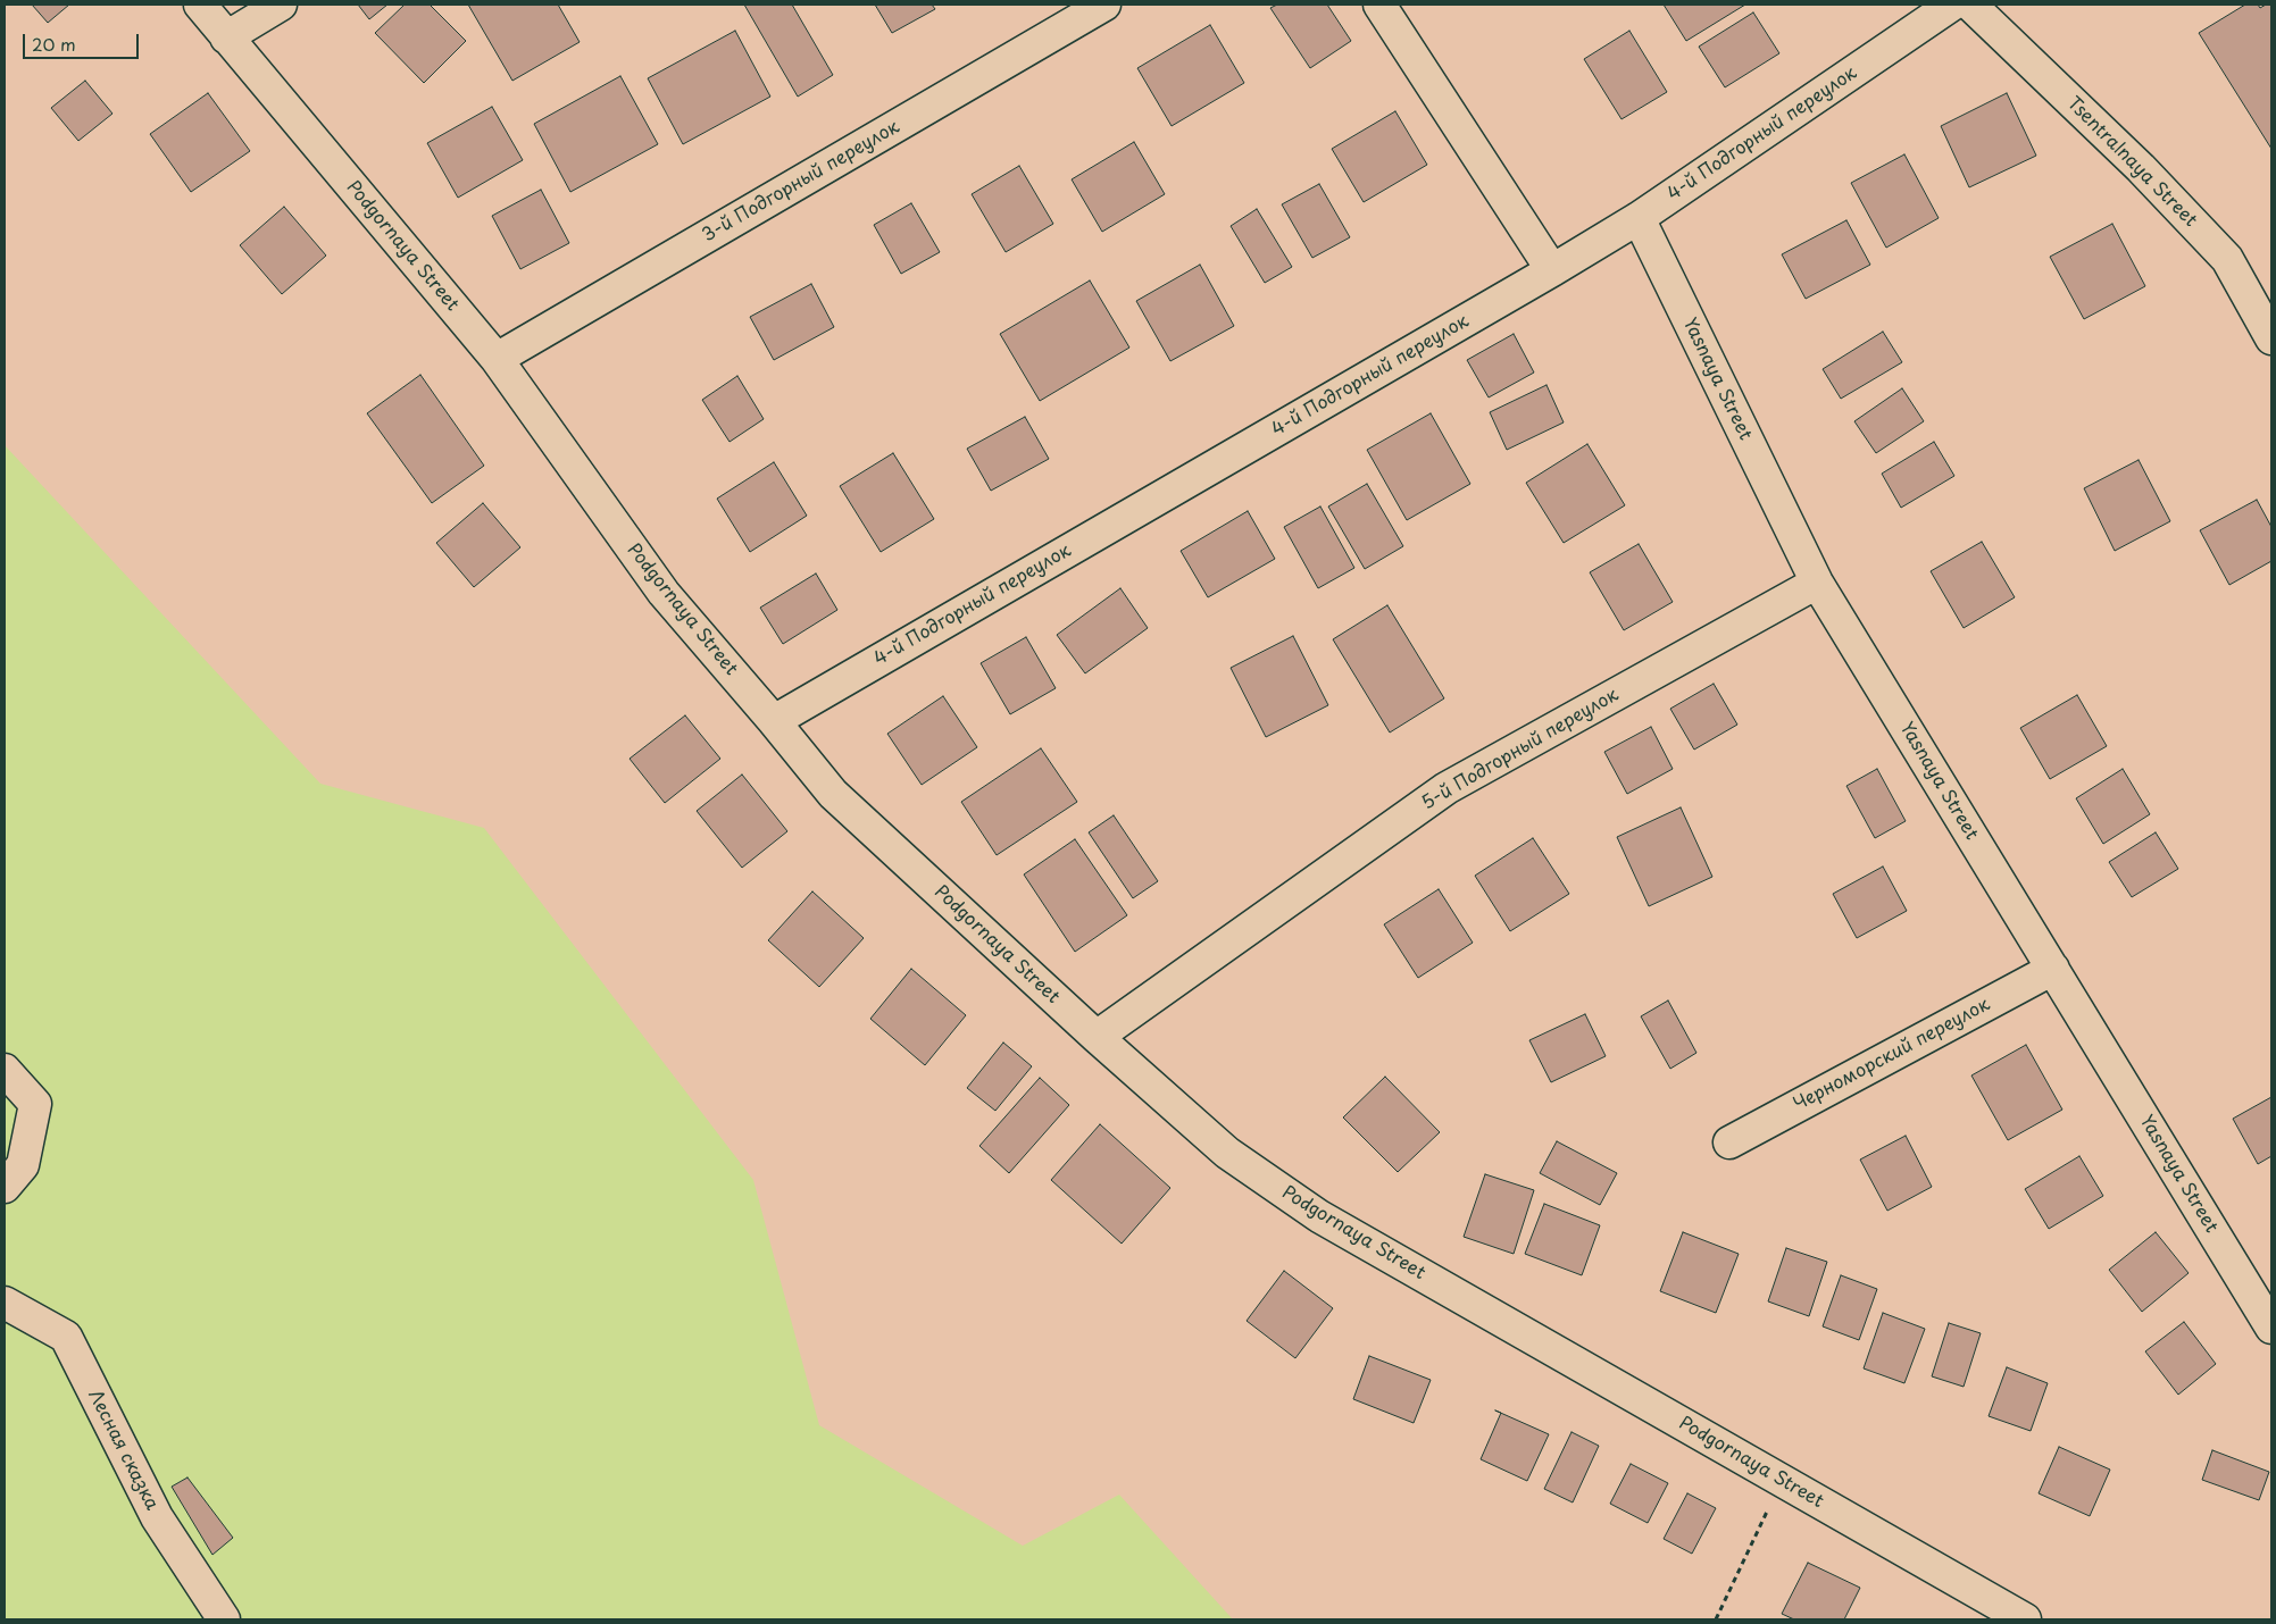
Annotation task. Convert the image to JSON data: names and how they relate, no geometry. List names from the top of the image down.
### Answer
{
  "streets": {
    "street": [
      "4-й Подгорный переулок",
      "Tsentralnaya Street",
      "3-й Подгорный переулок",
      "Podgornaya Street",
      "Yasnaya Street",
      "5-й Подгорный переулок",
      "Черноморский переулок",
      "Лесная сказка"
    ]
  },
  "crossings": [
    ["4-й Подгорный переулок", "Podgornaya Street"],
    ["4-й Подгорный переулок", "Yasnaya Street"],
    ["3-й Подгорный переулок", "Podgornaya Street"],
    ["Podgornaya Street", "5-й Подгорный переулок"],
    ["Yasnaya Street", "5-й Подгорный переулок"],
    ["Yasnaya Street", "Черноморский переулок"]
  ],
  "scale_bar": "20 m"
}
